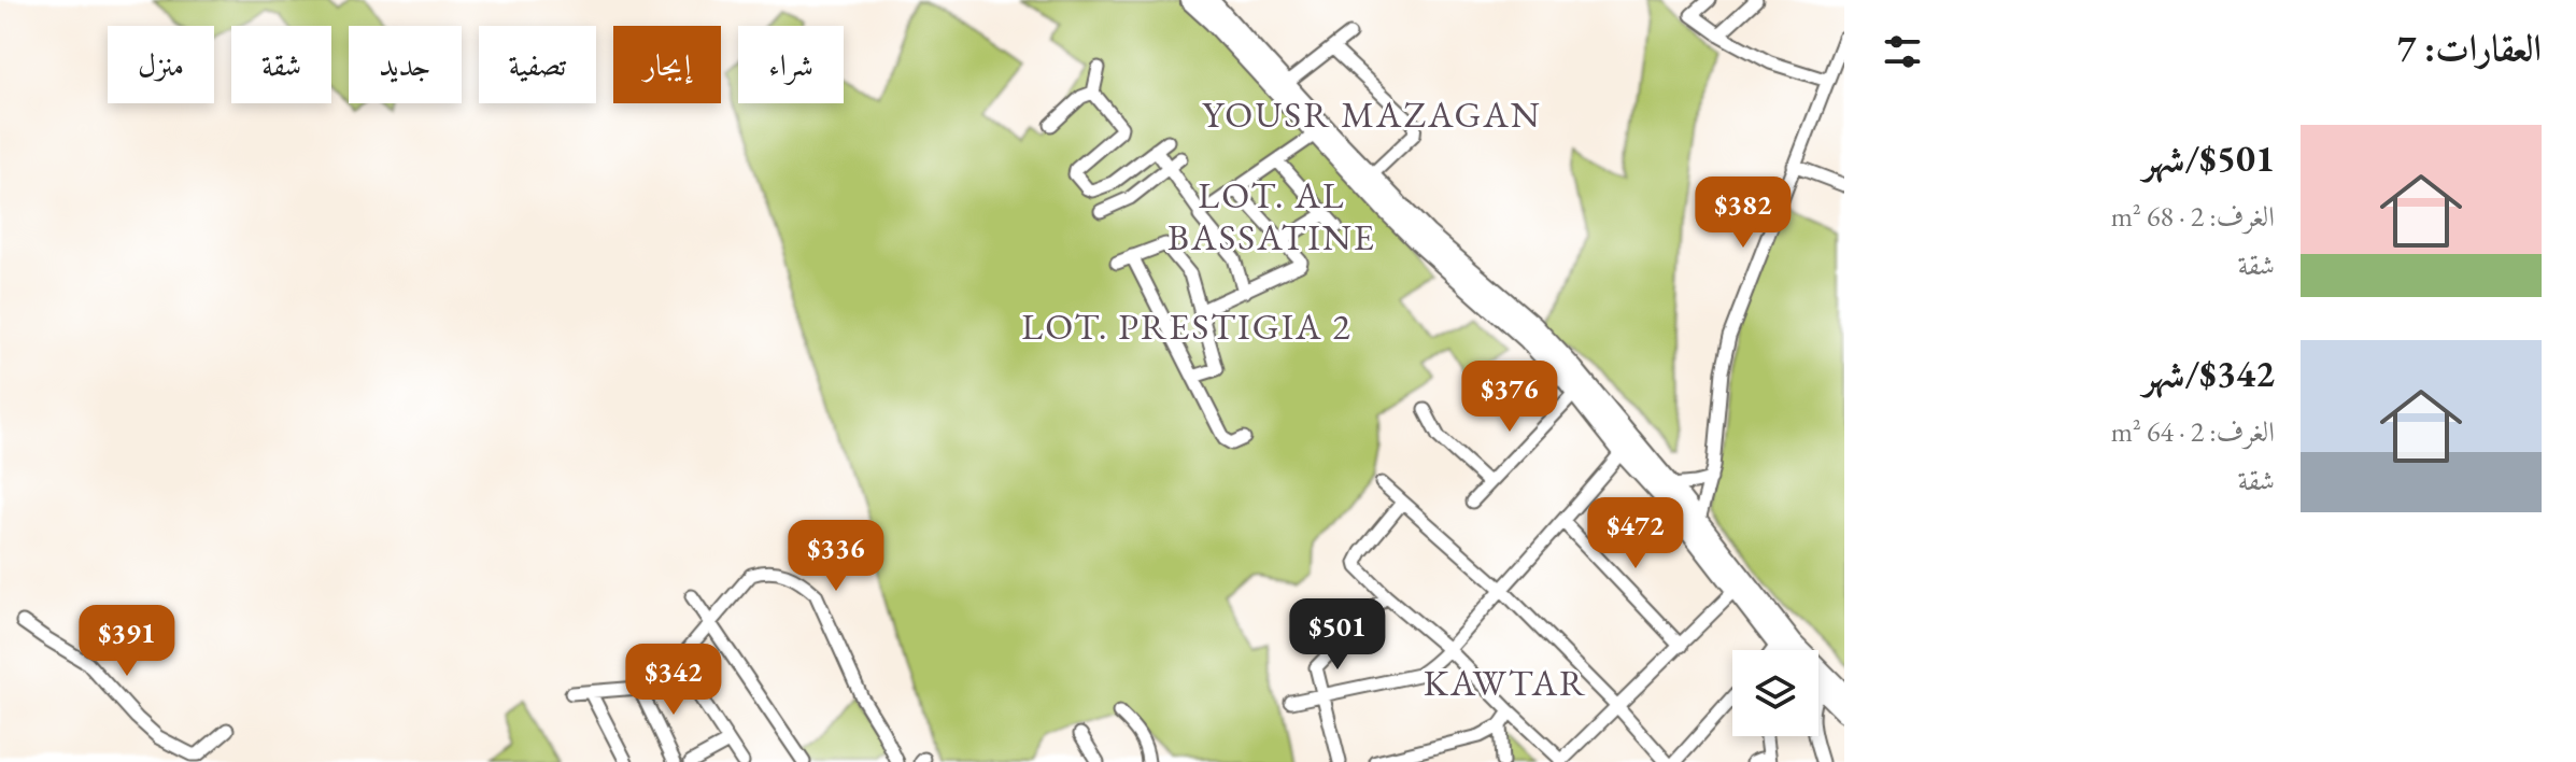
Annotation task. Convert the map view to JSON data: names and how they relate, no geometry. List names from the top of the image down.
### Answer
{
  "districts": [
    "YOUSR MAZAGAN",
    "LOT. AL BASSATINE",
    "LOT. PRESTIGIA 2",
    "KAWTAR"
  ],
  "page": {
    "heading": "العقارات: 7",
    "chip": [
      "شراء",
      "إيجار",
      "تصفية",
      "جديد",
      "شقة",
      "منزل"
    ],
    "list": [
      {
        "name": "$501/شهر",
        "note": "الغرف: 2 · 68 m² · شقة"
      },
      {
        "name": "$342/شهر",
        "note": "الغرف: 2 · 64 m² · شقة"
      }
    ],
    "price": [
      "$382",
      "$376",
      "$472",
      "$336",
      "$501",
      "$391",
      "$342"
    ]
  }
}
